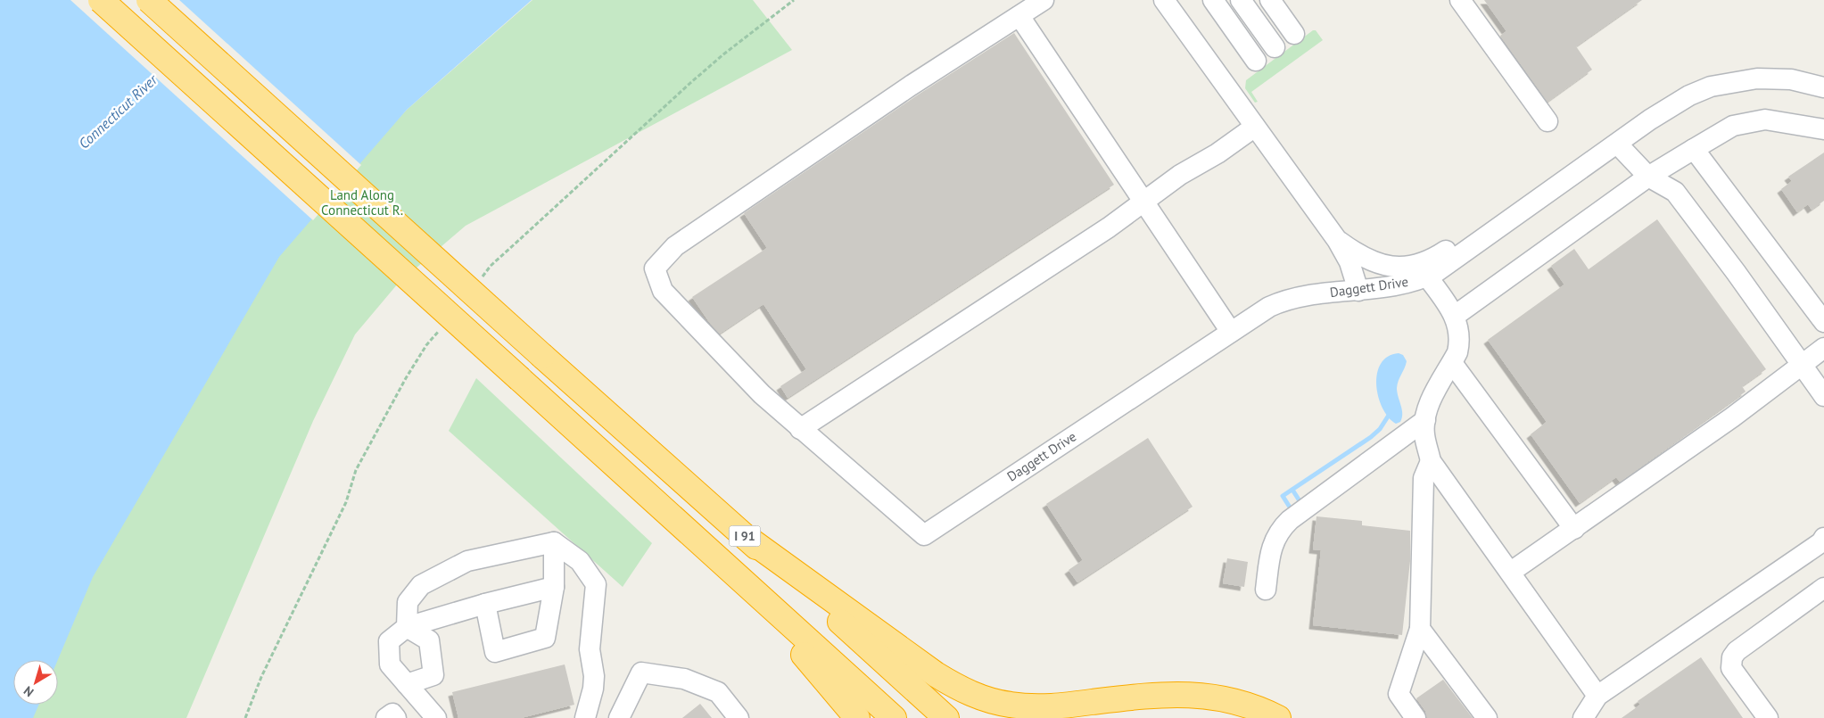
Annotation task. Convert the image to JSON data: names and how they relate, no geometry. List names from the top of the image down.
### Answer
{
  "streets": {
    "highway": ["I 91"],
    "street": ["Daggett Drive"]
  },
  "water": ["Connecticut River"],
  "parks": ["Land Along Connecticut R."],
  "north": "bottom left"
}
